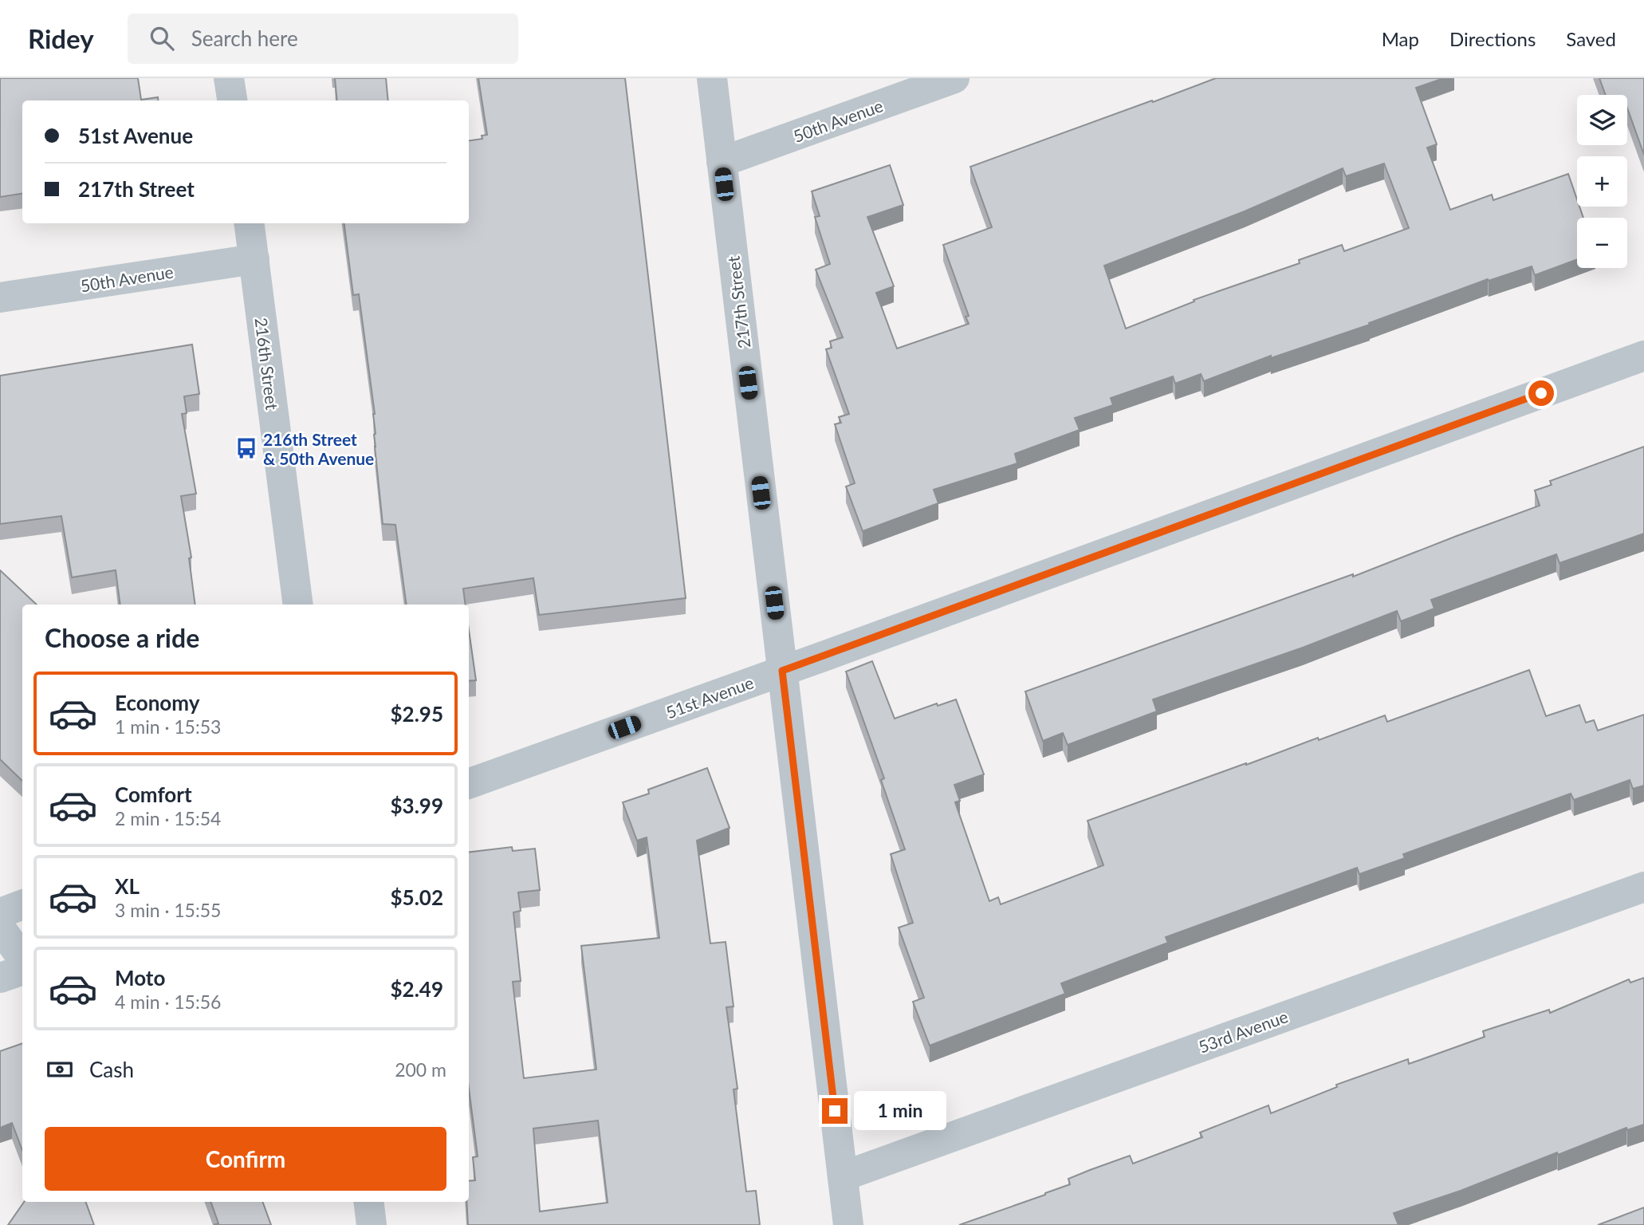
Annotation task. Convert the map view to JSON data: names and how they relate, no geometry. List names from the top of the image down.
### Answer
{
  "streets": {
    "street": [
      "50th Avenue",
      "217th Street",
      "216th Street",
      "51st Avenue",
      "53rd Avenue"
    ]
  },
  "crossings": [
    ["50th Avenue", "217th Street"],
    ["50th Avenue", "216th Street"],
    ["217th Street", "51st Avenue"],
    ["217th Street", "53rd Avenue"]
  ],
  "places": {
    "bus stop": ["216th Street & 50th Avenue"]
  },
  "page": {
    "header": "Ridey",
    "search": "Search here",
    "nav": ["Map", "Directions", "Saved"],
    "map_buttons": ["+", "−"],
    "banner": ["51st Avenue", "217th Street"],
    "heading": "Choose a ride",
    "list": [
      {
        "name": "Economy",
        "note": "1 min · 15:53",
        "value": "$2.95"
      },
      {
        "name": "Comfort",
        "note": "2 min · 15:54",
        "value": "$3.99"
      },
      {
        "name": "XL",
        "note": "3 min · 15:55",
        "value": "$5.02"
      },
      {
        "name": "Moto",
        "note": "4 min · 15:56",
        "value": "$2.49"
      }
    ],
    "pay": ["Cash", "200 m"],
    "bubble": "1 min",
    "buttons": "Confirm"
  }
}
